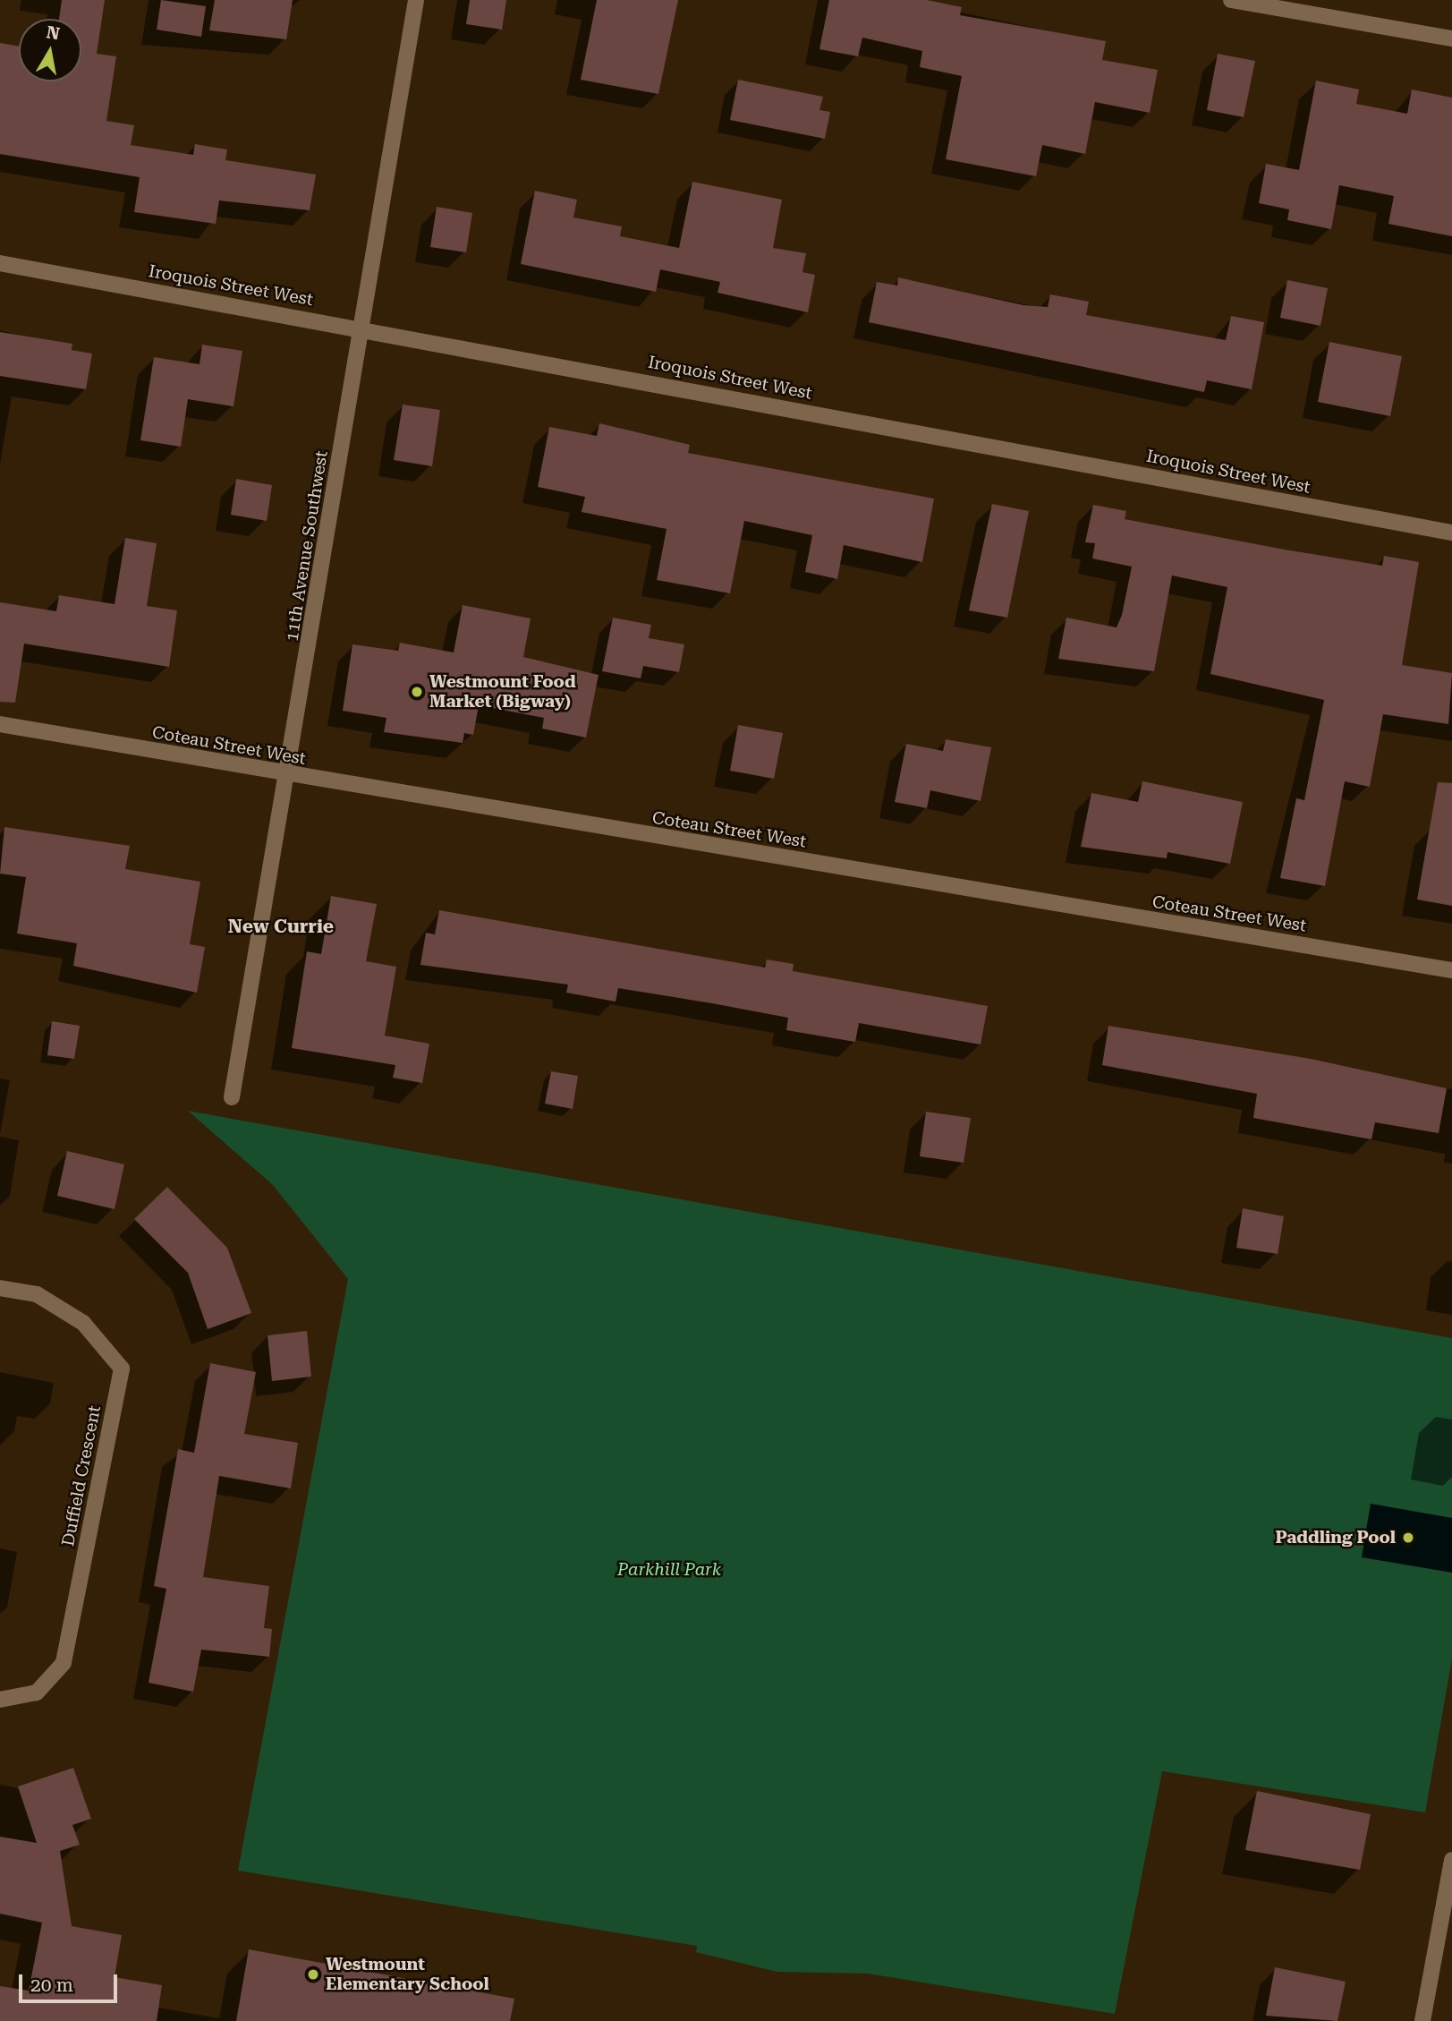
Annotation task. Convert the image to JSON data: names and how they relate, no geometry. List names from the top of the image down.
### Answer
{
  "streets": {
    "street": [
      "Iroquois Street West",
      "11th Avenue Southwest",
      "Coteau Street West",
      "Duffield Crescent"
    ]
  },
  "crossings": [
    ["Iroquois Street West", "11th Avenue Southwest"],
    ["11th Avenue Southwest", "Coteau Street West"]
  ],
  "districts": ["New Currie"],
  "parks": ["Parkhill Park"],
  "places": ["Westmount Food Market (Bigway)", "Paddling Pool", "Westmount Elementary School"],
  "scale_bar": "20 m",
  "north": "top"
}
